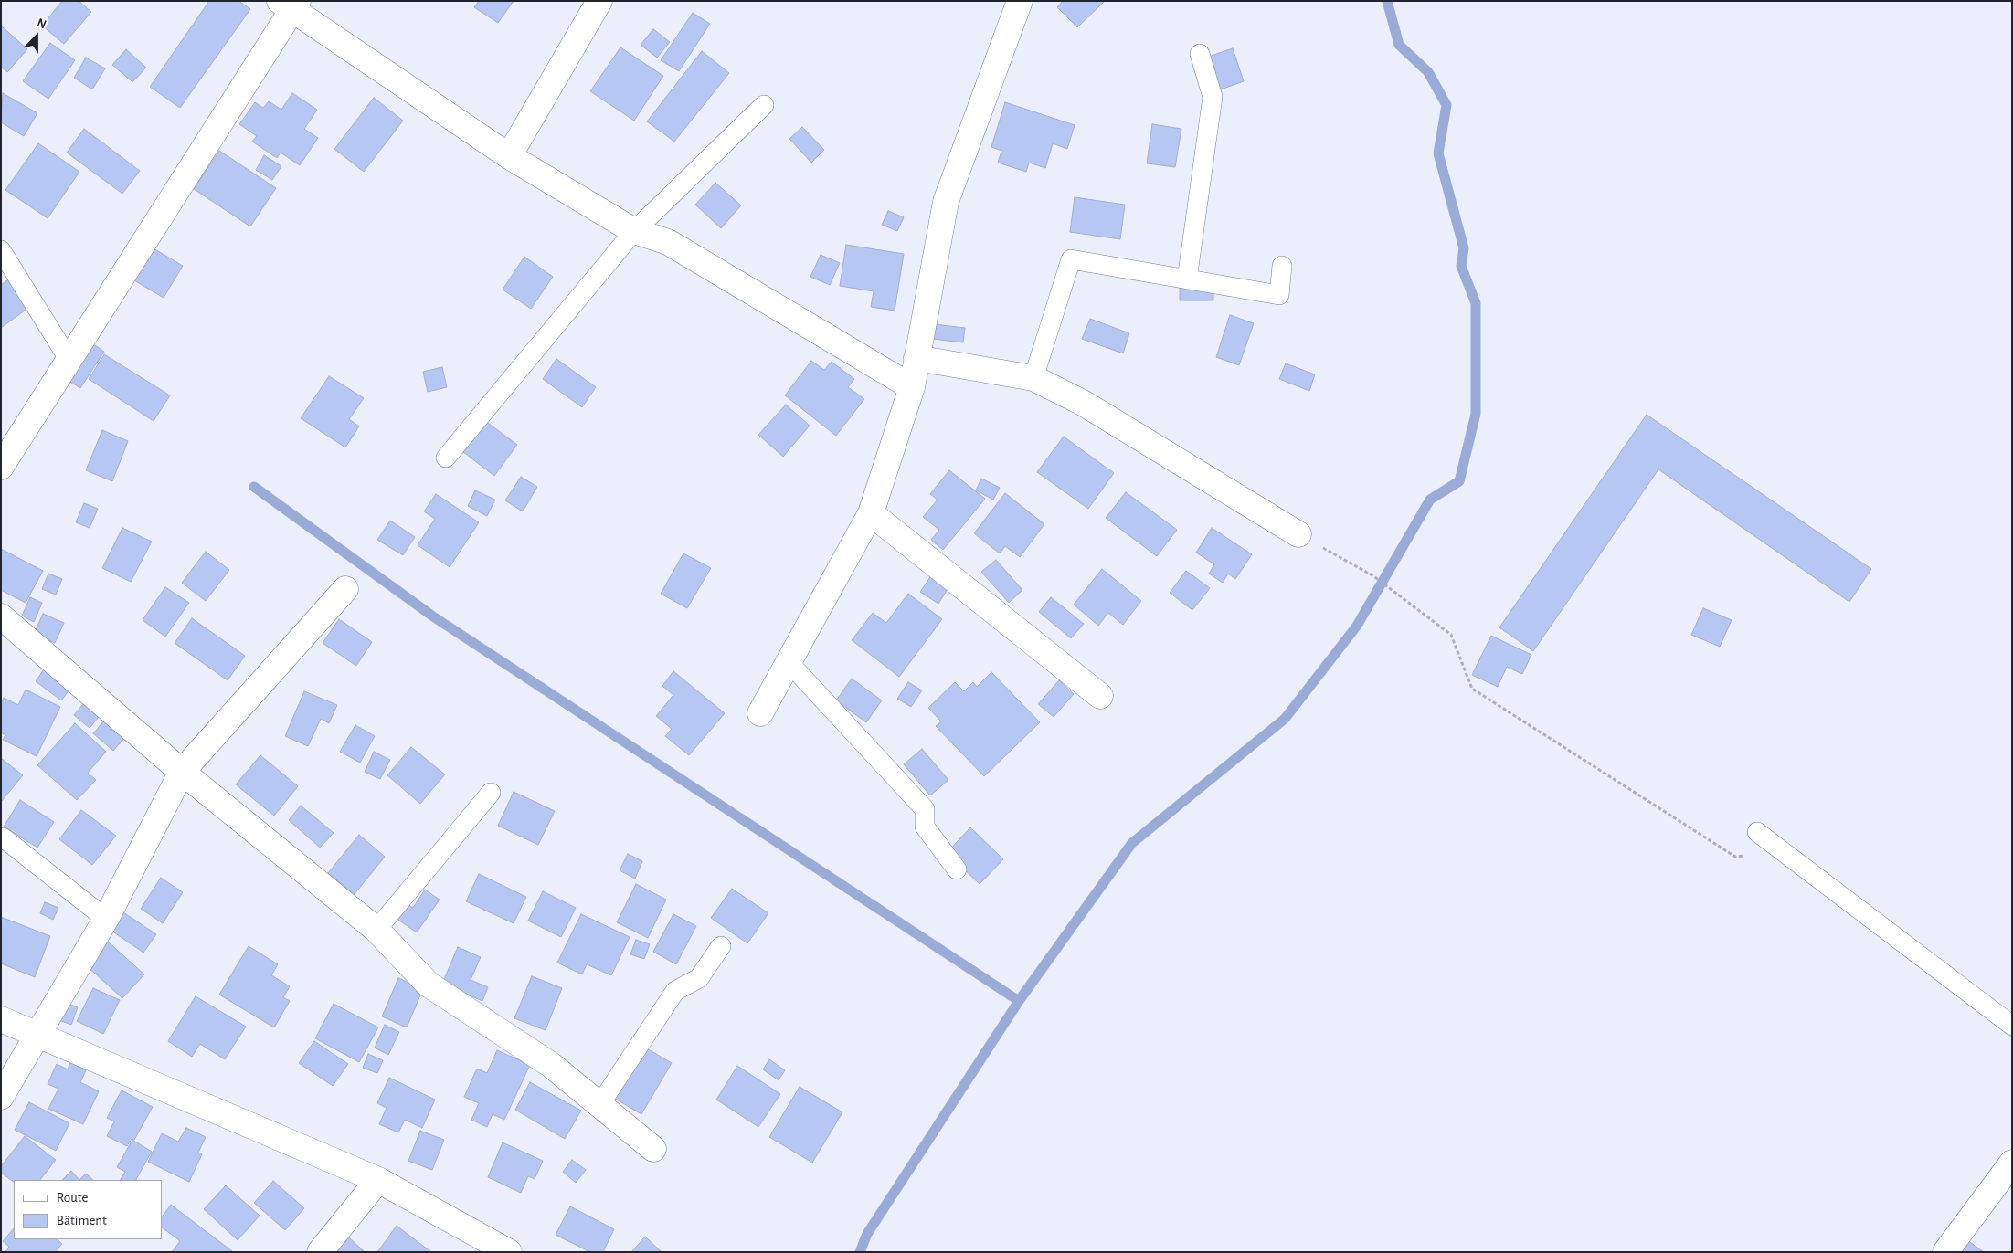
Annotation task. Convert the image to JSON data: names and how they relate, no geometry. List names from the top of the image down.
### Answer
{
  "legend": ["Route", "Bâtiment"],
  "north": "top"
}
